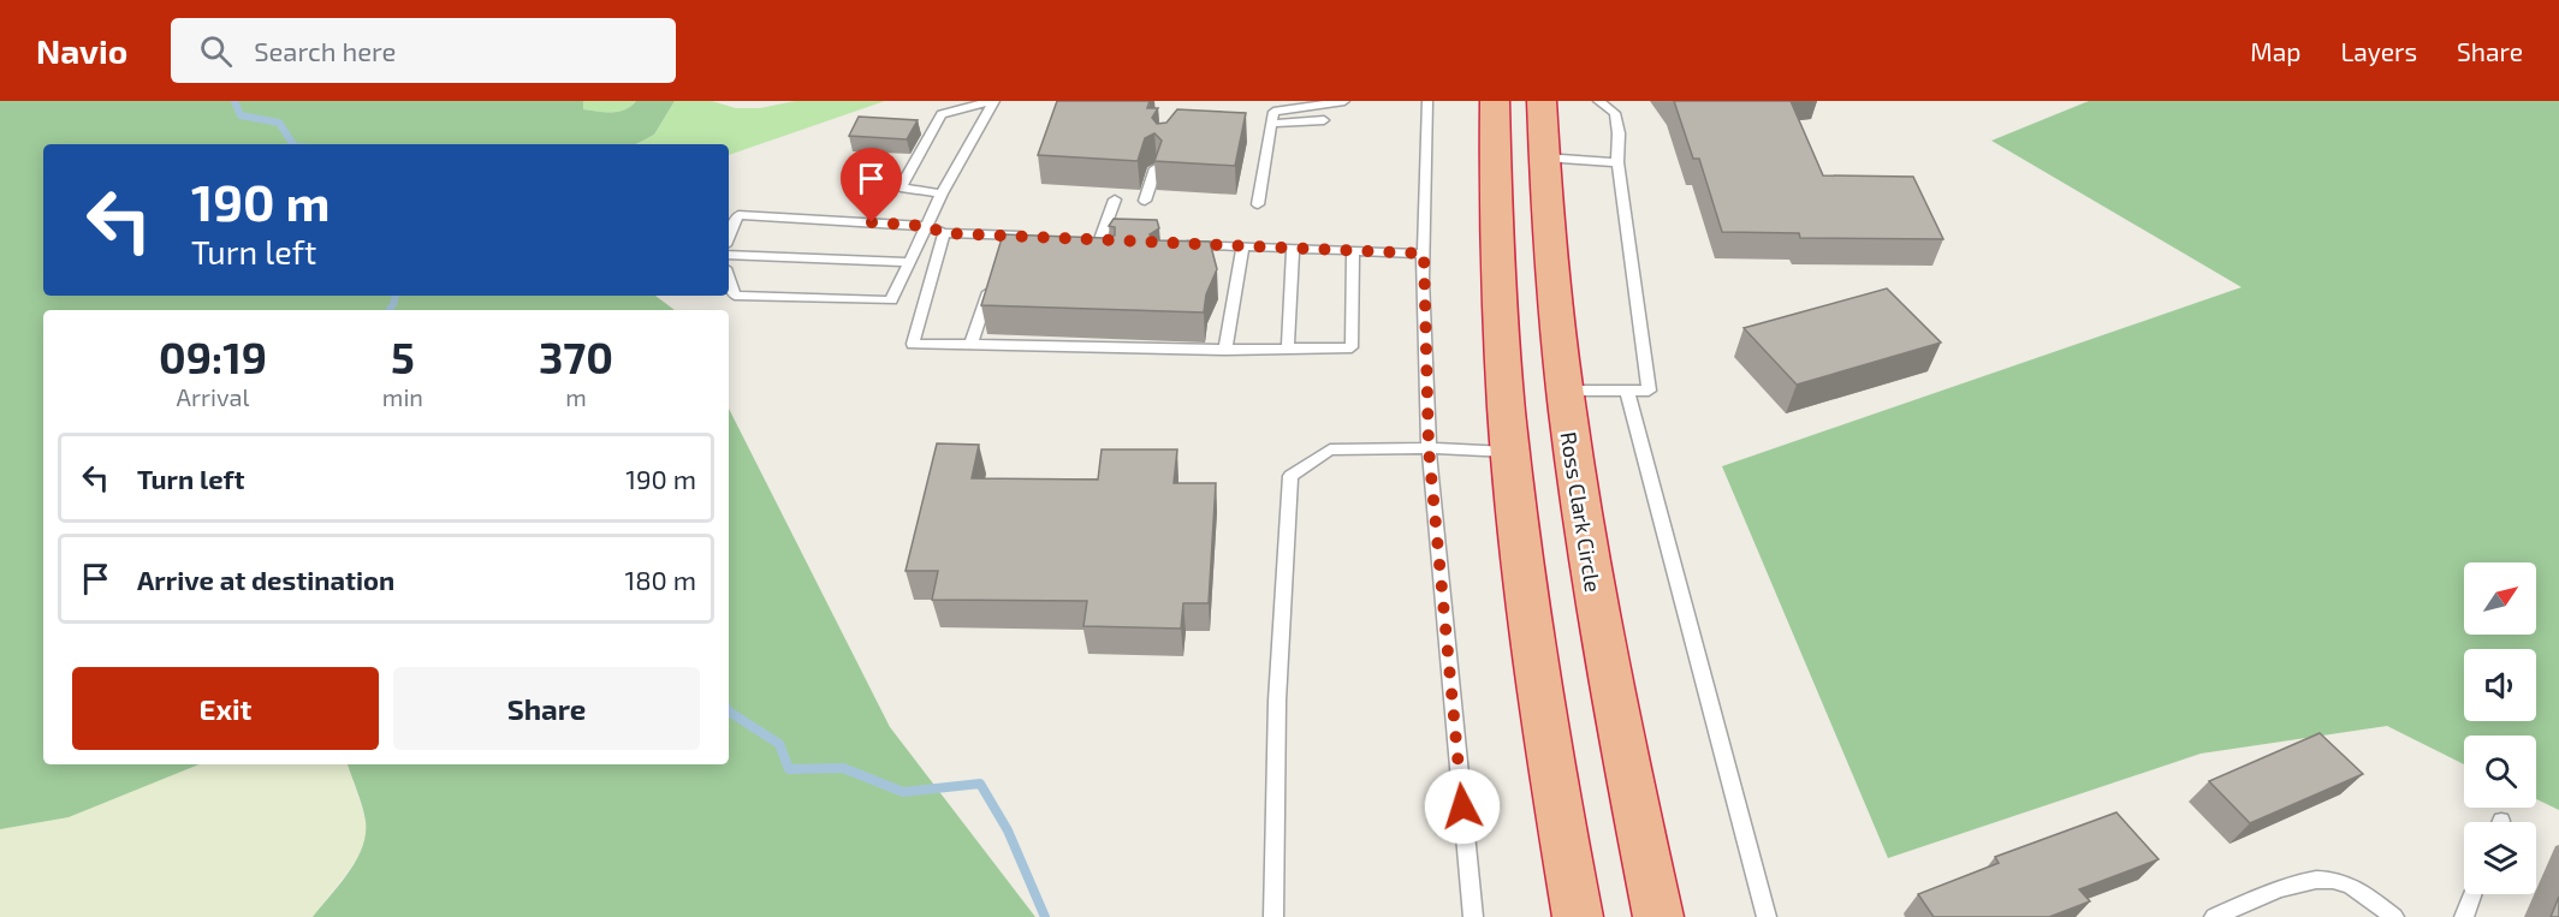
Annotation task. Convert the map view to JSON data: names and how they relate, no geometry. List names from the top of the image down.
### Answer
{
  "streets": {
    "highway": ["Ross Clark Circle"]
  },
  "north": "top right",
  "page": {
    "header": "Navio",
    "search": "Search here",
    "nav": ["Map", "Layers", "Share"],
    "turn": ["190 m", "Turn left"],
    "eta": [
      "09:19",
      "Arrival",
      "5",
      "min",
      "370",
      "m"
    ],
    "list": [
      {
        "name": "Turn left",
        "value": "190 m"
      },
      {
        "name": "Arrive at destination",
        "value": "180 m"
      }
    ],
    "buttons": ["Exit", "Share"]
  }
}
